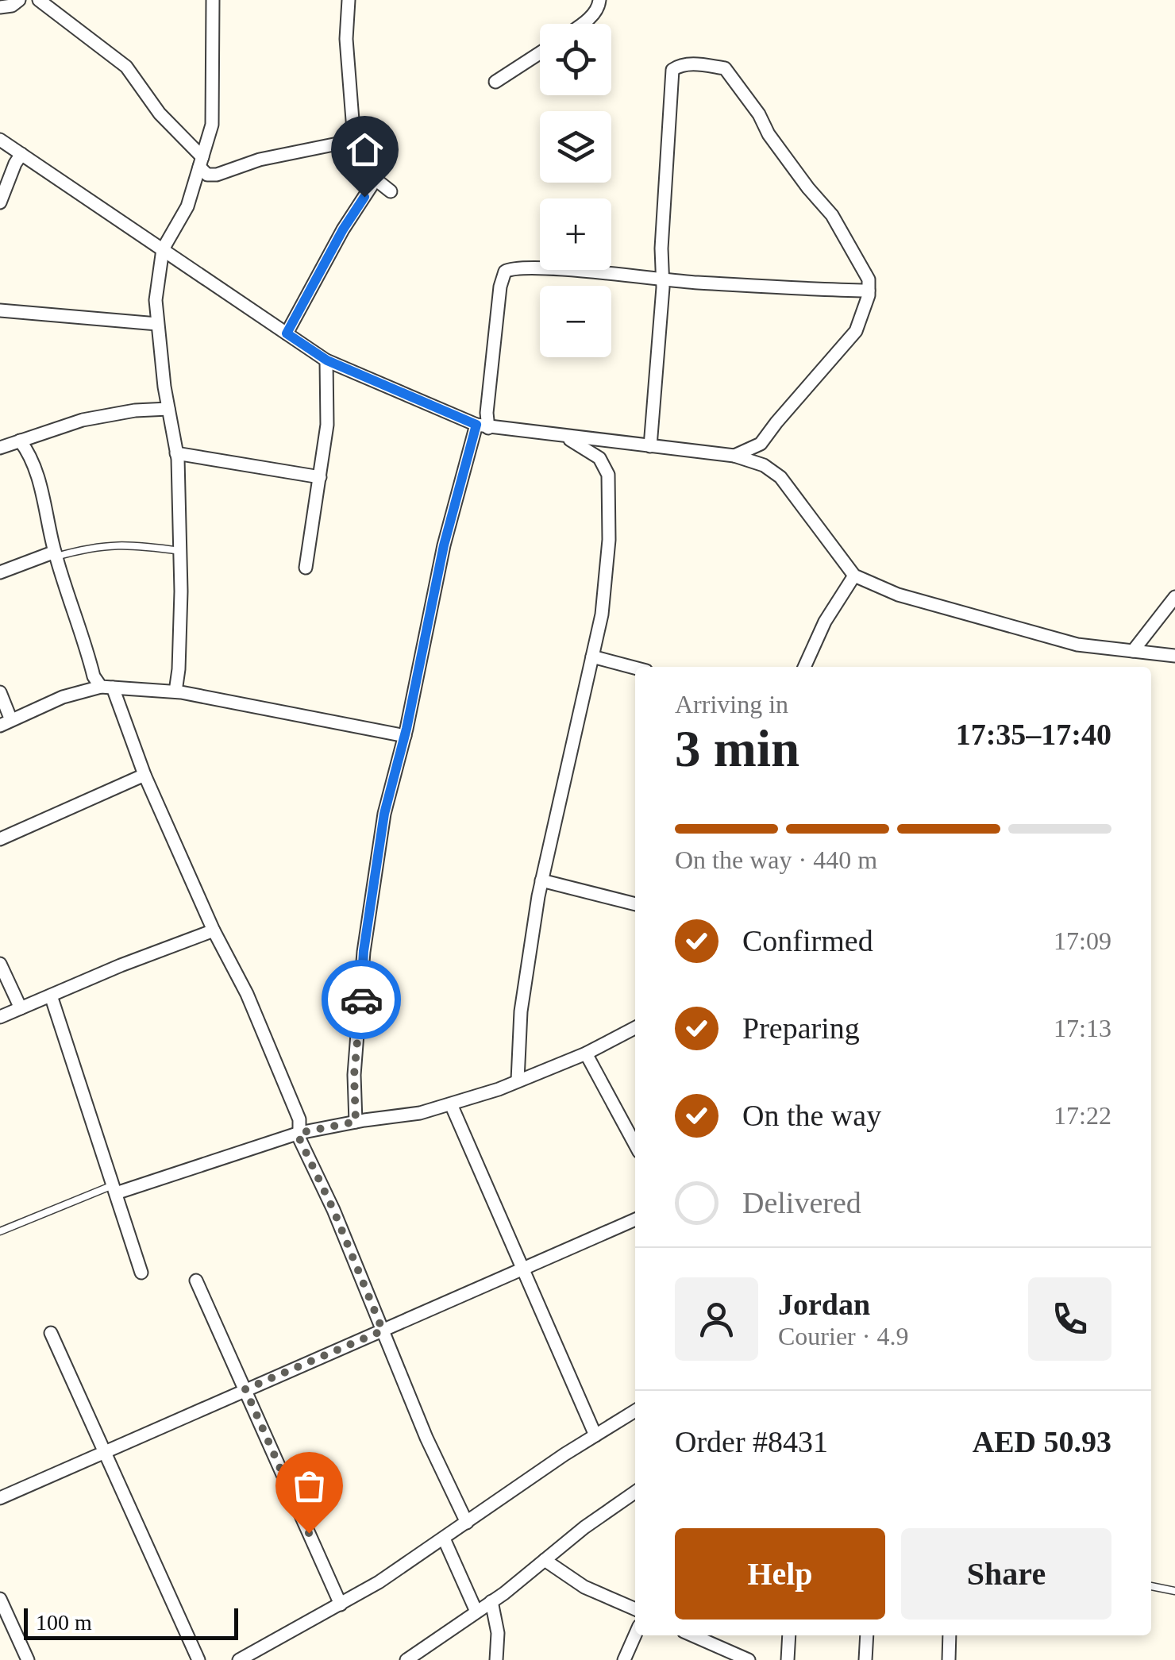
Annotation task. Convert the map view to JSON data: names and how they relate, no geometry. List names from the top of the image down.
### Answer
{
  "scale_bar": "100 m",
  "page": {
    "map_buttons": ["+", "−"],
    "heading": ["3 min", "Arriving in", "17:35–17:40"],
    "panel": [
      "Jordan",
      "Courier · 4.9",
      "Order #8431",
      "AED 50.93"
    ],
    "bar": "On the way · 440 m",
    "list": [
      ["Confirmed", "17:09"],
      ["Preparing", "17:13"],
      ["On the way", "17:22"],
      "Delivered"
    ],
    "buttons": ["Help", "Share"],
    "scale": "100 m"
  }
}
